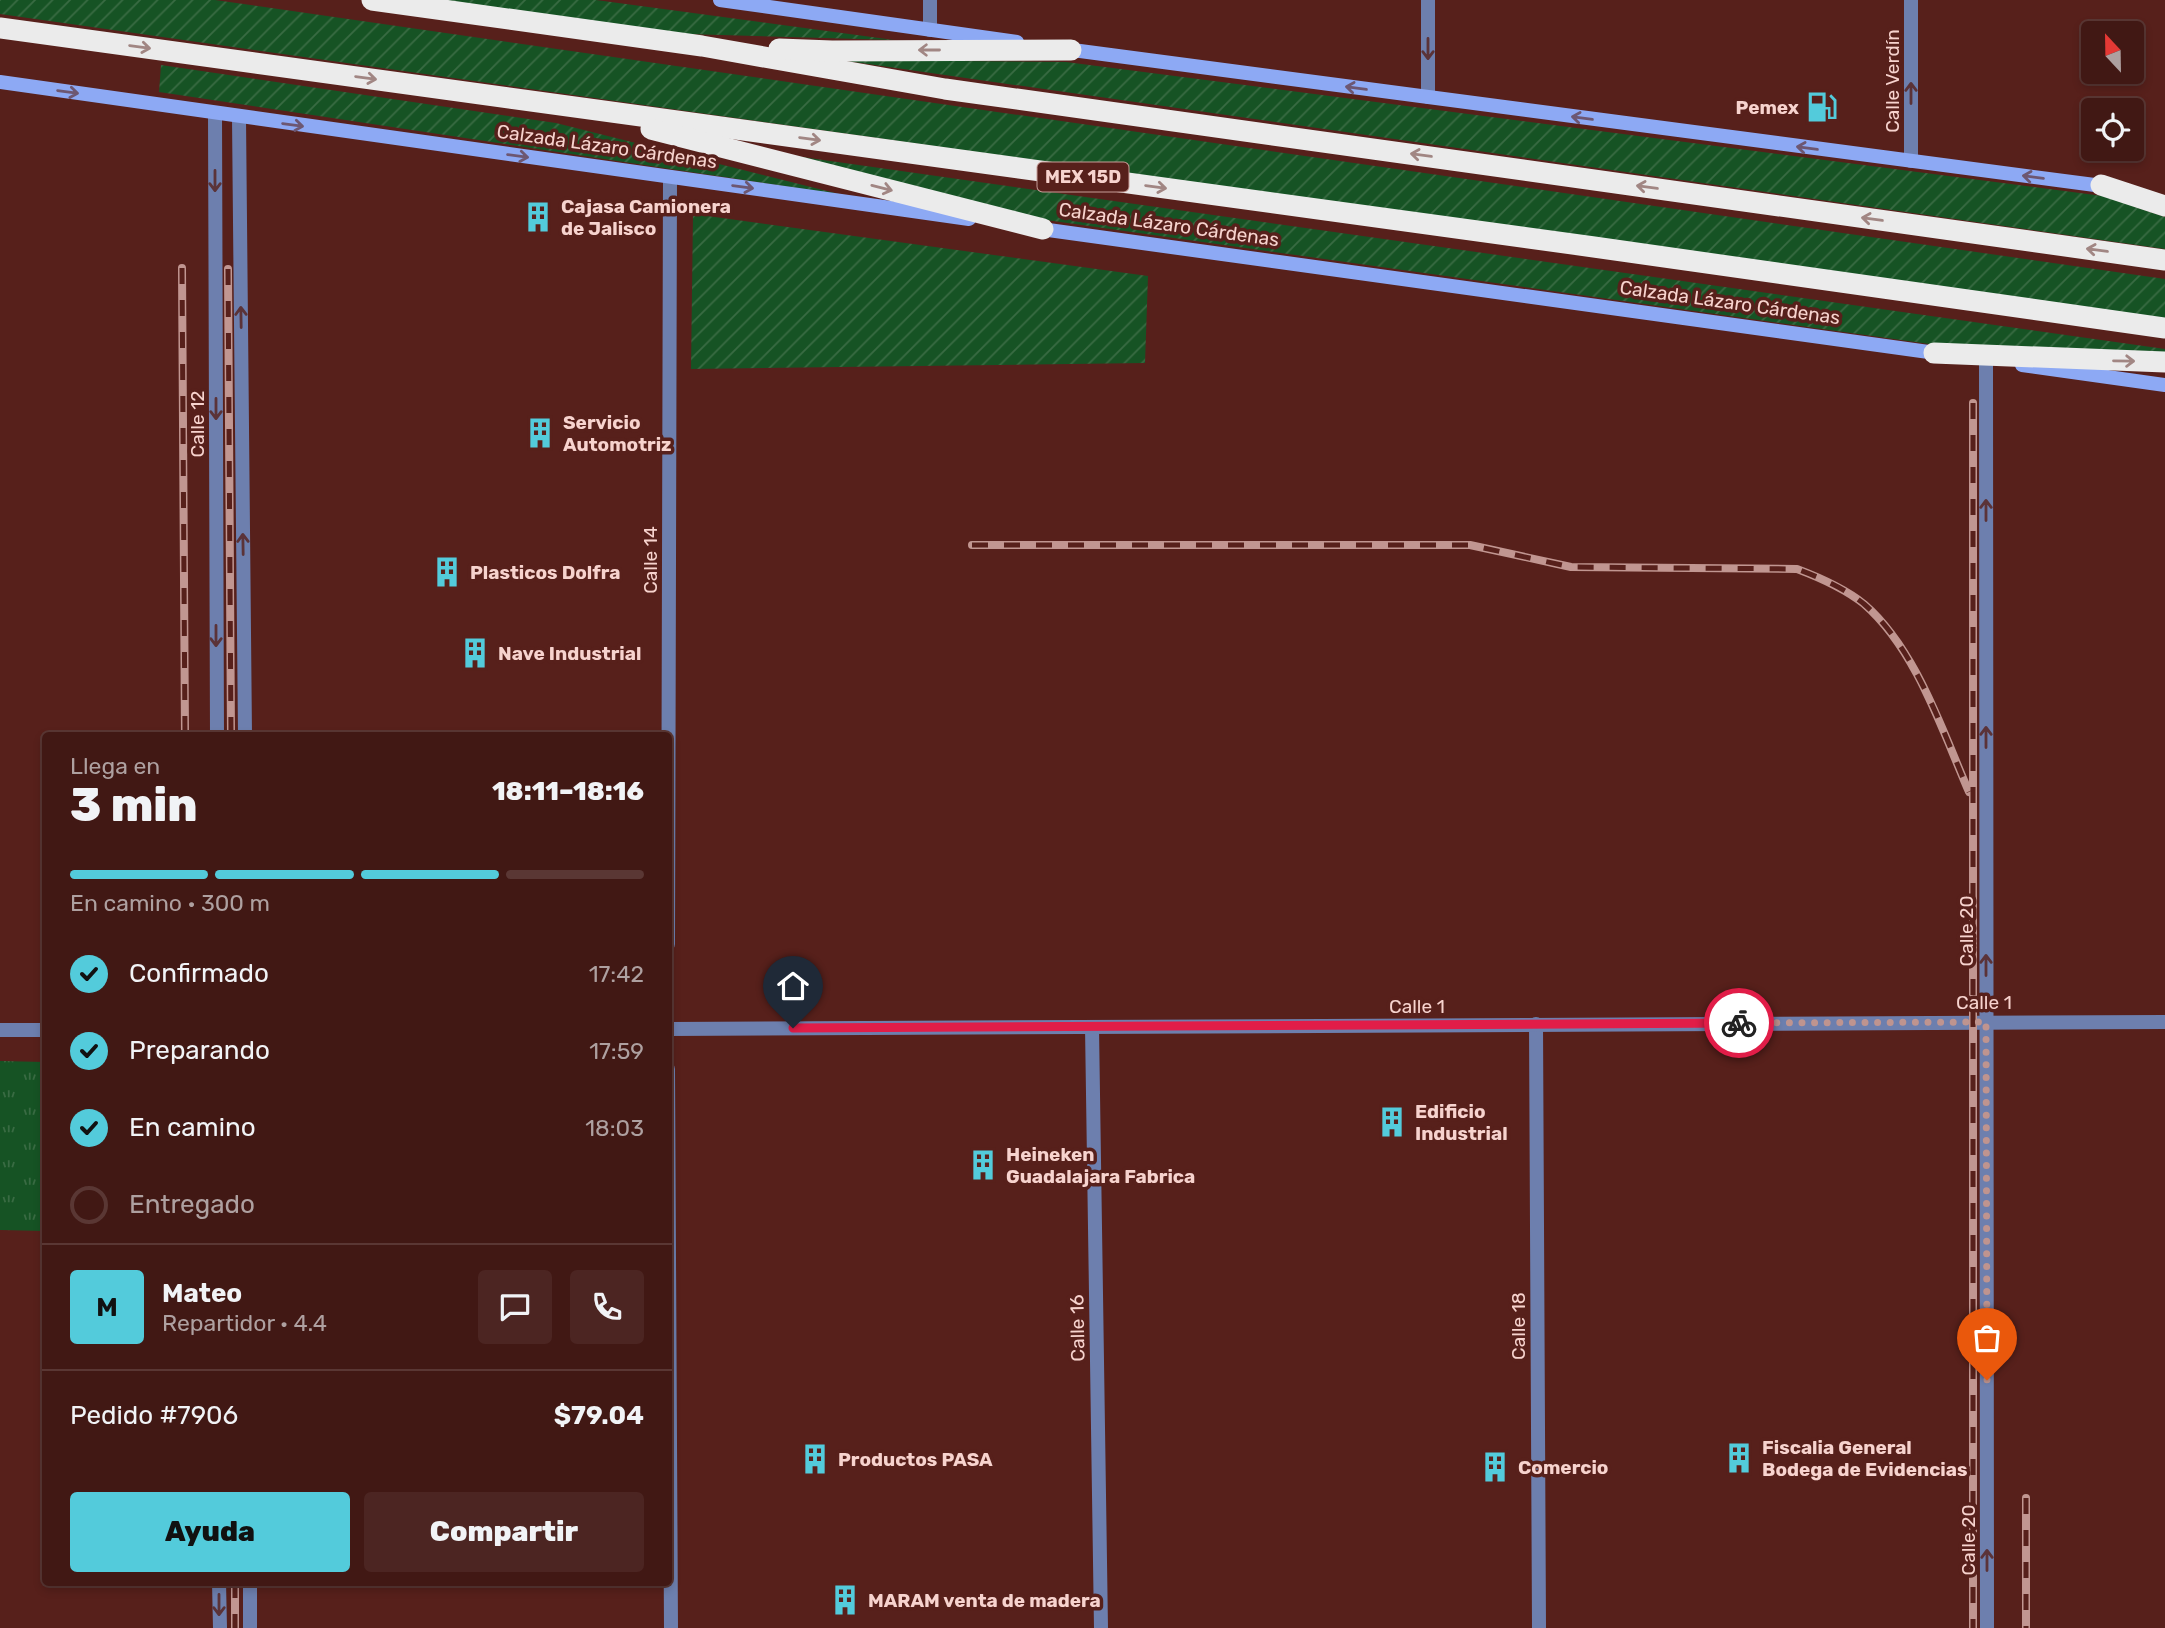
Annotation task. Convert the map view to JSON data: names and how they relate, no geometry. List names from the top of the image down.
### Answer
{
  "streets": {
    "highway": ["Calzada Lázaro Cárdenas", "MEX 15D"],
    "street": [
      "Calle Verdín",
      "Calle 12",
      "Calle 14",
      "Calle 20",
      "Calle 1",
      "Calle 18",
      "Calle 16"
    ]
  },
  "crossings": [
    ["Calzada Lázaro Cárdenas", "Calle 12"],
    ["Calzada Lázaro Cárdenas", "Calle 14"],
    ["Calzada Lázaro Cárdenas", "Calle 20"],
    ["Calle 20", "Calle 1"],
    ["Calle 1", "Calle 18"],
    ["Calle 1", "Calle 16"]
  ],
  "one_way": ["Calle Verdín", "Calle 20"],
  "places": {
    "fuel station": ["Pemex"],
    "building": [
      "Cajasa Camionera de Jalisco",
      "Servicio Automotriz",
      "Plasticos Dolfra",
      "Nave Industrial",
      "Edificio Industrial",
      "Heineken Guadalajara Fabrica",
      "Fiscalia General Bodega de Evidencias",
      "Productos PASA",
      "Comercio",
      "MARAM venta de madera"
    ]
  },
  "north": "top",
  "page": {
    "heading": ["3 min", "Llega en", "18:11–18:16"],
    "panel": [
      "Mateo",
      "Repartidor · 4.4",
      "Pedido #7906",
      "$79.04"
    ],
    "bar": "En camino · 300 m",
    "list": [
      ["Confirmado", "17:42"],
      ["Preparando", "17:59"],
      ["En camino", "18:03"],
      "Entregado"
    ],
    "round": "M",
    "buttons": ["Ayuda", "Compartir"]
  }
}
